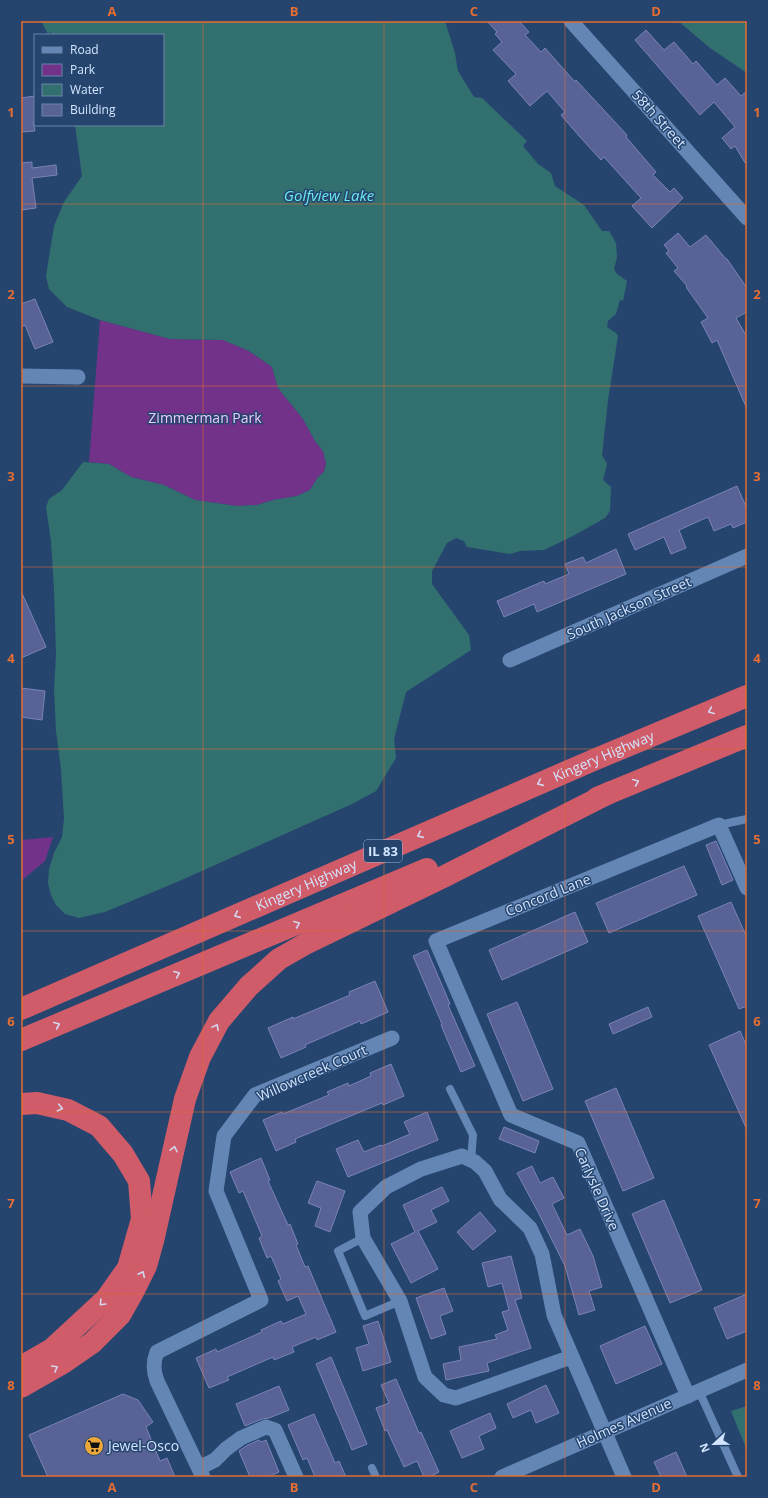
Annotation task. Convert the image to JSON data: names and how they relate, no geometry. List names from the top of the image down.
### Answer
{
  "streets": {
    "highway": ["Kingery Highway", "IL 83"],
    "street": [
      "58th Street",
      "South Jackson Street",
      "Concord Lane",
      "Willowcreek Court",
      "Carlysle Drive",
      "Holmes Avenue"
    ]
  },
  "crossings": [
    ["Concord Lane", "Carlysle Drive"],
    ["Carlysle Drive", "Holmes Avenue"]
  ],
  "water": ["Golfview Lake"],
  "parks": ["Zimmerman Park"],
  "places": {
    "supermarket": ["Jewel-Osco"]
  },
  "legend": [
    "Road",
    "Park",
    "Water",
    "Building"
  ],
  "north": "left",
  "grid": {
    "columns": [
      "A",
      "B",
      "C",
      "D"
    ],
    "rows": [
      "1",
      "2",
      "3",
      "4",
      "5",
      "6",
      "7",
      "8"
    ]
  }
}
